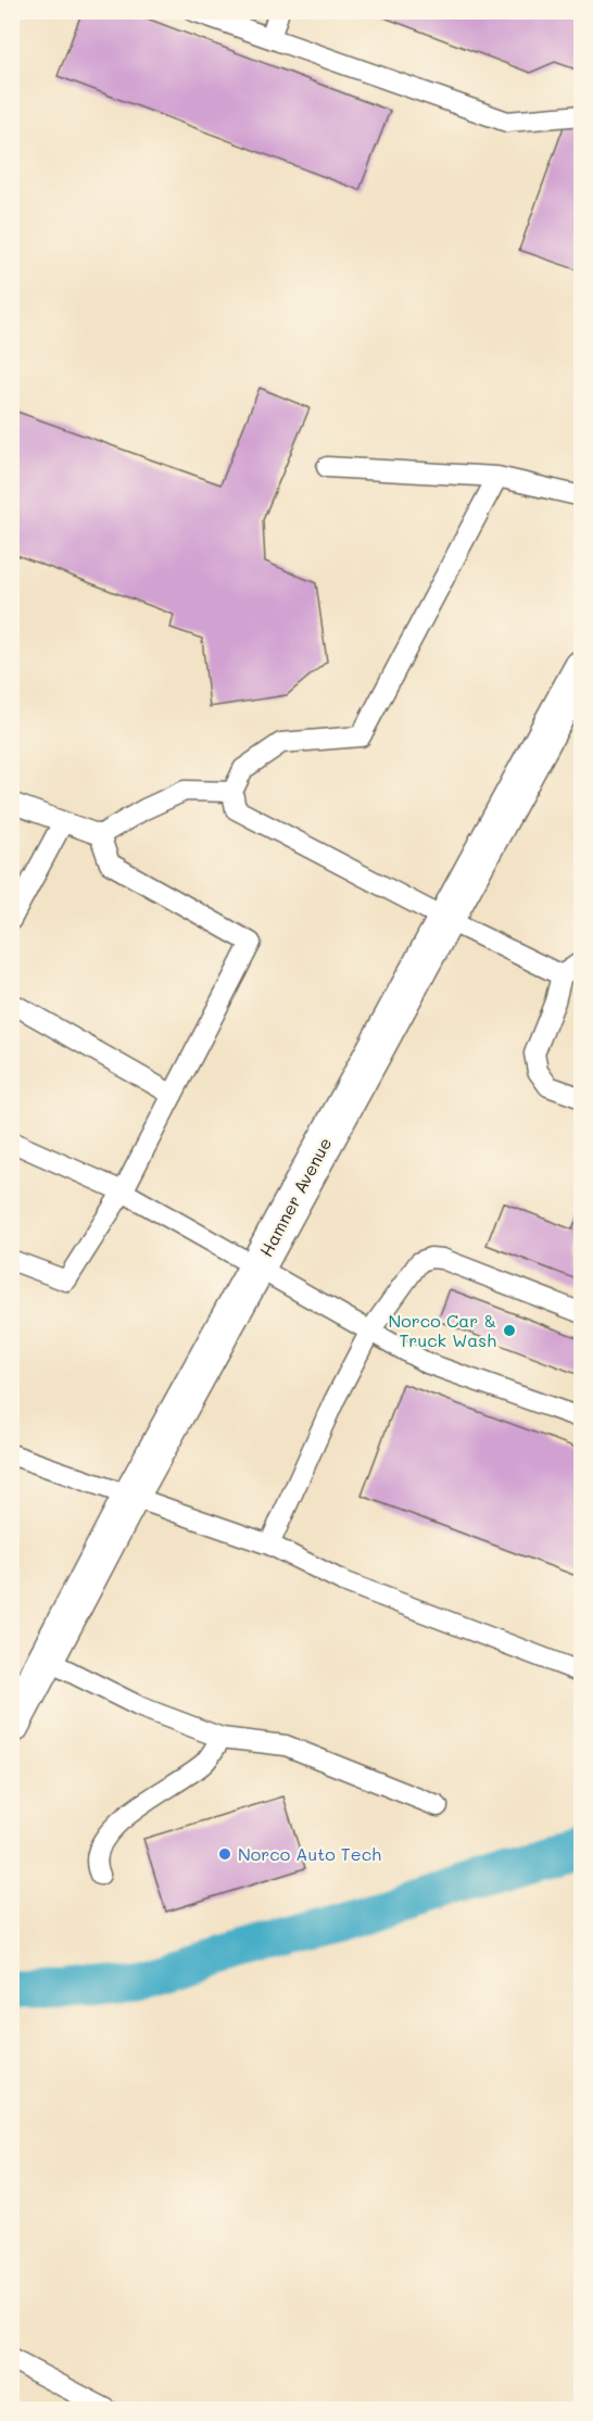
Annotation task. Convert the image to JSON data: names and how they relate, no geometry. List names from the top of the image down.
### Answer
{
  "streets": {
    "main road": ["Hamner Avenue"]
  },
  "places": ["Norco Car & Truck Wash", "Norco Auto Tech"]
}
